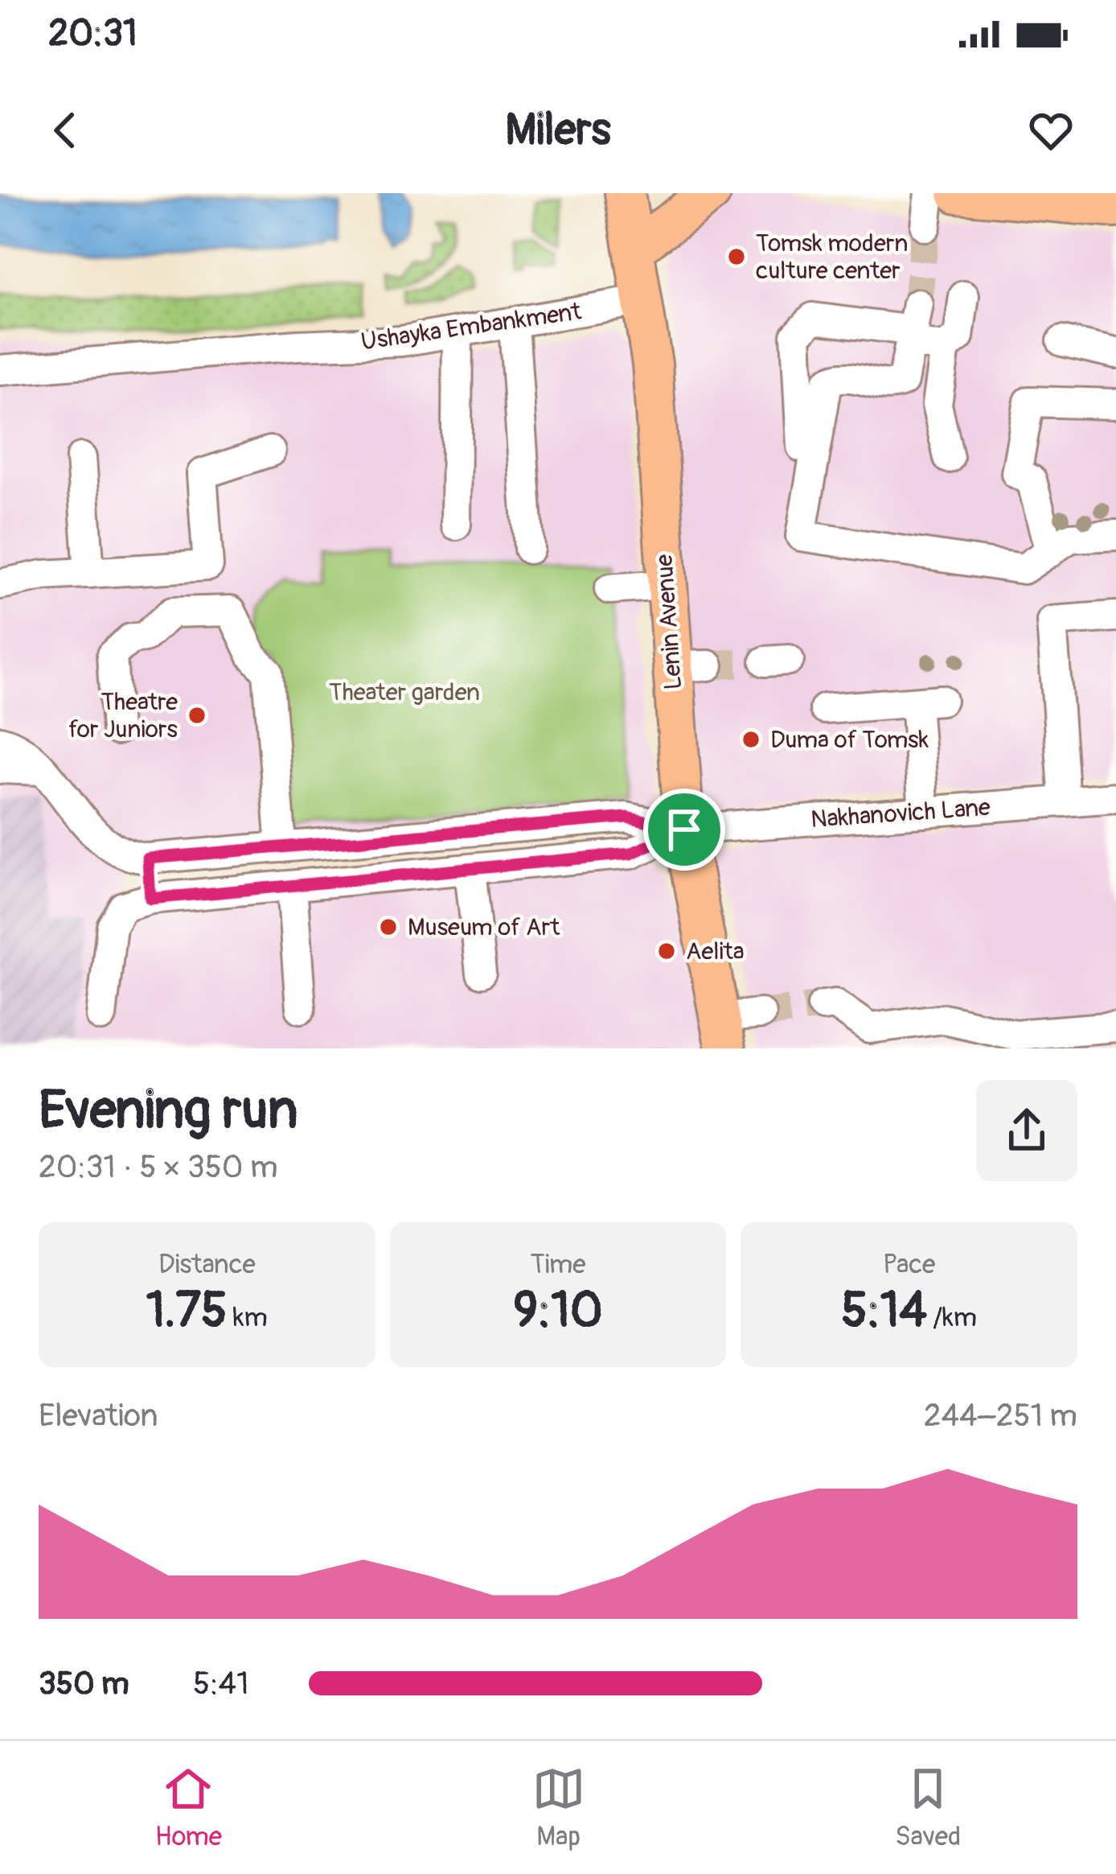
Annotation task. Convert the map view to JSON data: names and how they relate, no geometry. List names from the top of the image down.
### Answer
{
  "streets": {
    "main road": ["Lenin Avenue"],
    "street": ["Ushayka Embankment", "Nakhanovich Lane"]
  },
  "crossings": [
    ["Ushayka Embankment", "Lenin Avenue"],
    ["Lenin Avenue", "Nakhanovich Lane"]
  ],
  "parks": ["Theater garden"],
  "places": [
    "Tomsk modern culture center",
    "Theatre for Juniors",
    "Duma of Tomsk",
    "Museum of Art",
    "Aelita"
  ],
  "page": {
    "status": "20:31",
    "header": "Milers",
    "heading": ["Evening run", "20:31 · 5 × 350 m"],
    "stats": [
      ["Distance", "1.75 km"],
      ["Time", "9:10"],
      ["Pace", "5:14 /km"]
    ],
    "chart": ["Elevation", "244–251 m"],
    "list": [
      {
        "name": "350 m",
        "note": "5:41"
      }
    ],
    "tabs": ["Home", "Map", "Saved"]
  }
}
